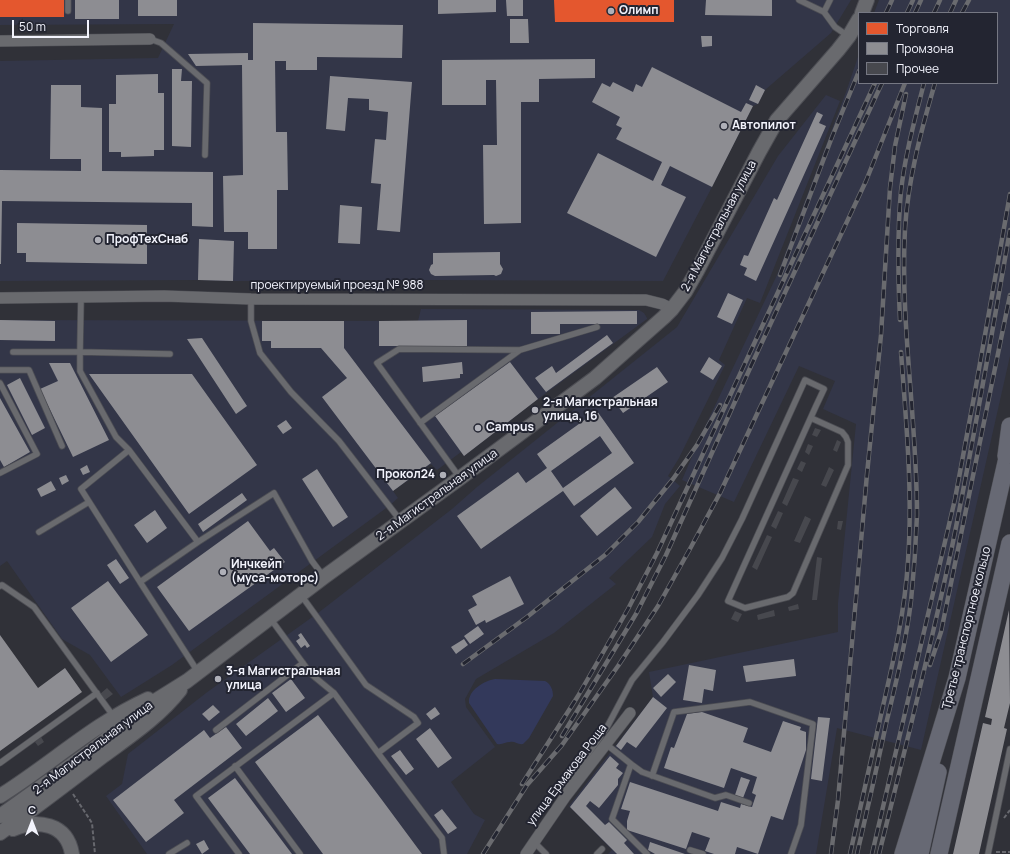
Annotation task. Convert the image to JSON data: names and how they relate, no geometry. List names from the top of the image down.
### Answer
{
  "streets": {
    "main road": ["Третье транспортное кольцо"],
    "street": ["2-я Магистральная улица", "проектируемый проезд № 988", "улица Ермакова Роща"]
  },
  "crossings": [
    ["2-я Магистральная улица", "проектируемый проезд № 988"]
  ],
  "places": [
    "Олимп",
    "Автопилот",
    "ПрофТехСнаб",
    "2-я Магистральная улица, 16",
    "Campus",
    "Прокол24",
    "Инчкейп (муса-моторс)",
    "3-я Магистральная улица"
  ],
  "legend": ["Торговля", "Промзона", "Прочее"],
  "scale_bar": "50 m",
  "north": "top"
}
